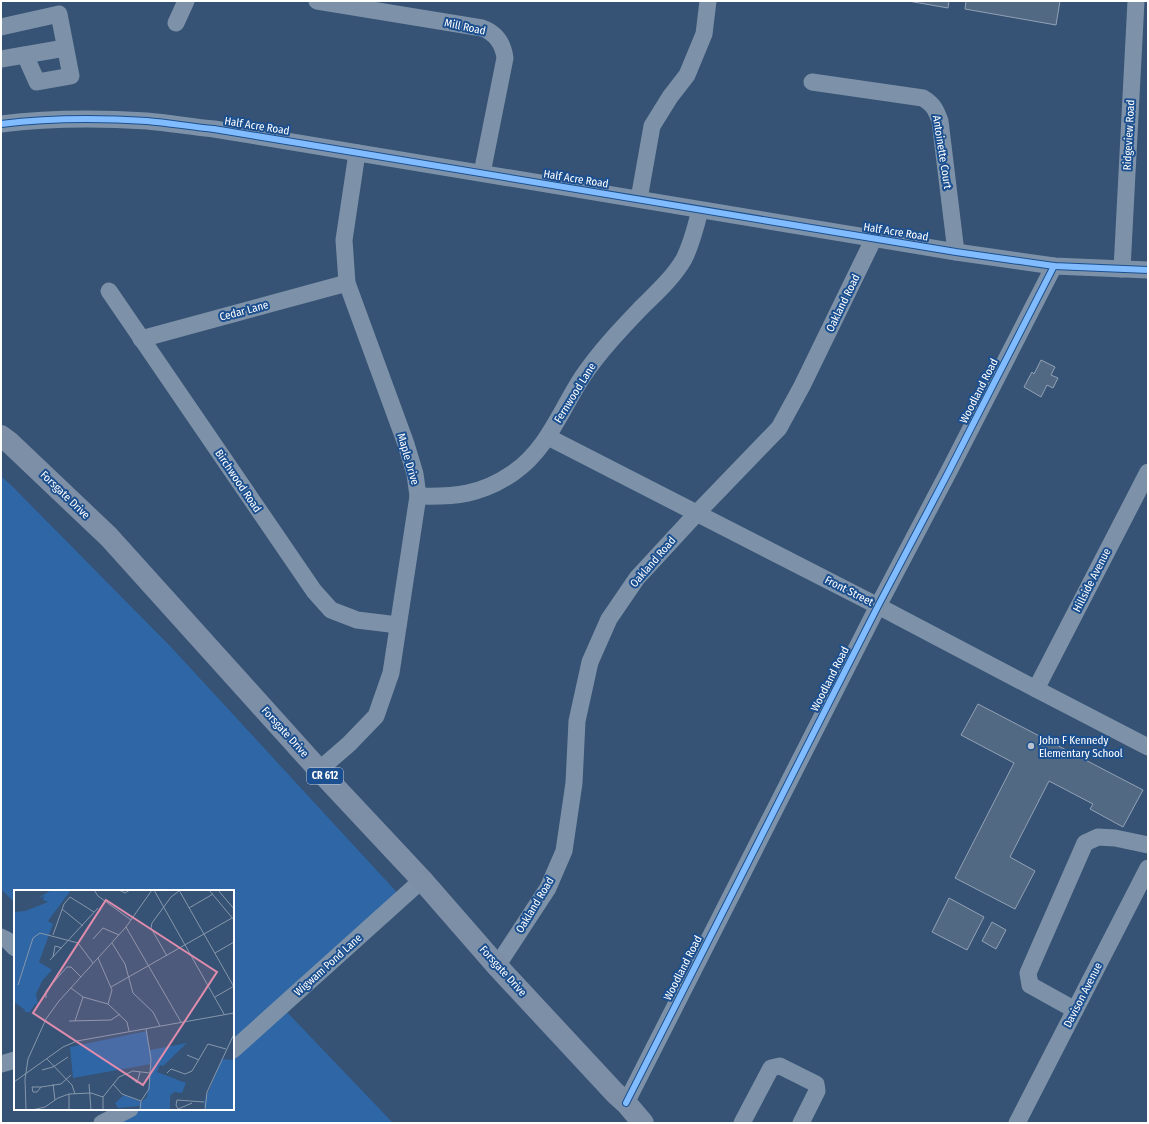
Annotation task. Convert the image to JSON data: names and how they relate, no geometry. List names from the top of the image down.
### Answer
{
  "streets": {
    "main road": ["Forsgate Drive", "CR 612"],
    "street": [
      "Mill Road",
      "Half Acre Road",
      "Ridgeview Road",
      "Antoinette Court",
      "Oakland Road",
      "Cedar Lane",
      "Woodland Road",
      "Fernwood Lane",
      "Maple Drive",
      "Birchwood Road",
      "Hillside Avenue",
      "Front Street",
      "Wigwam Pond Lane",
      "Davison Avenue"
    ]
  },
  "crossings": [
    ["Mill Road", "Half Acre Road"],
    ["Half Acre Road", "Ridgeview Road"],
    ["Half Acre Road", "Antoinette Court"],
    ["Half Acre Road", "Oakland Road"],
    ["Half Acre Road", "Woodland Road"],
    ["Half Acre Road", "Fernwood Lane"],
    ["Half Acre Road", "Maple Drive"],
    ["Oakland Road", "Forsgate Drive"],
    ["Oakland Road", "Front Street"],
    ["Cedar Lane", "Maple Drive"],
    ["Cedar Lane", "Birchwood Road"],
    ["Woodland Road", "Forsgate Drive"],
    ["Woodland Road", "Front Street"],
    ["Fernwood Lane", "Maple Drive"],
    ["Fernwood Lane", "Front Street"],
    ["Maple Drive", "Birchwood Road"],
    ["Maple Drive", "Forsgate Drive"],
    ["Forsgate Drive", "Wigwam Pond Lane"],
    ["Hillside Avenue", "Front Street"]
  ],
  "places": ["John F Kennedy Elementary School"]
}
